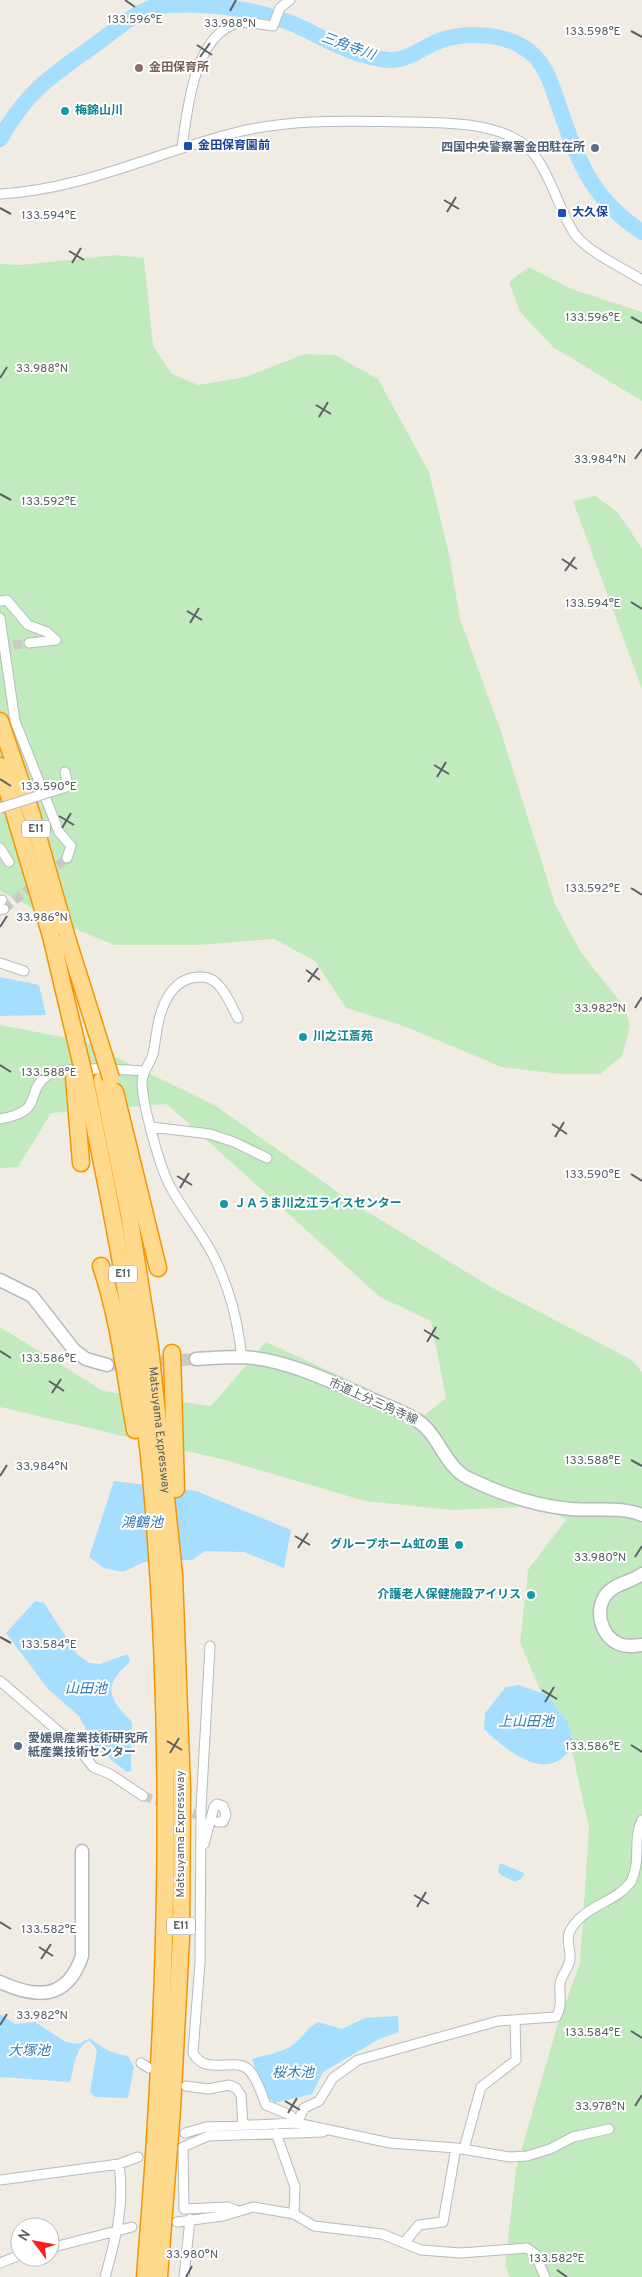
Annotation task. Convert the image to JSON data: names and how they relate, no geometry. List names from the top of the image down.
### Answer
{
  "streets": {
    "highway": ["E11", "Matsuyama Expressway"],
    "street": ["市道上分三角寺線"]
  },
  "water": [
    "三角寺川",
    "鴻鶴池",
    "山田池",
    "上山田池",
    "大塚池",
    "桜木池"
  ],
  "places": {
    "other": [
      "金田保育所",
      "梅錦山川",
      "四国中央警察署金田駐在所",
      "川之江斎苑",
      "ＪＡうま川之江ライスセンター",
      "グループホーム虹の里",
      "介護老人保健施設アイリス",
      "愛媛県産業技術研究所 紙産業技術センター"
    ],
    "transit": ["金田保育園前", "大久保"]
  },
  "north": "top left",
  "coordinates": [
    "133.596°E",
    "33.988°N",
    "133.598°E",
    "133.594°E",
    "33.984°N",
    "133.592°E",
    "133.590°E",
    "33.986°N",
    "33.982°N",
    "133.588°E",
    "133.586°E",
    "33.980°N",
    "133.584°E",
    "133.582°E",
    "33.978°N"
  ]
}
